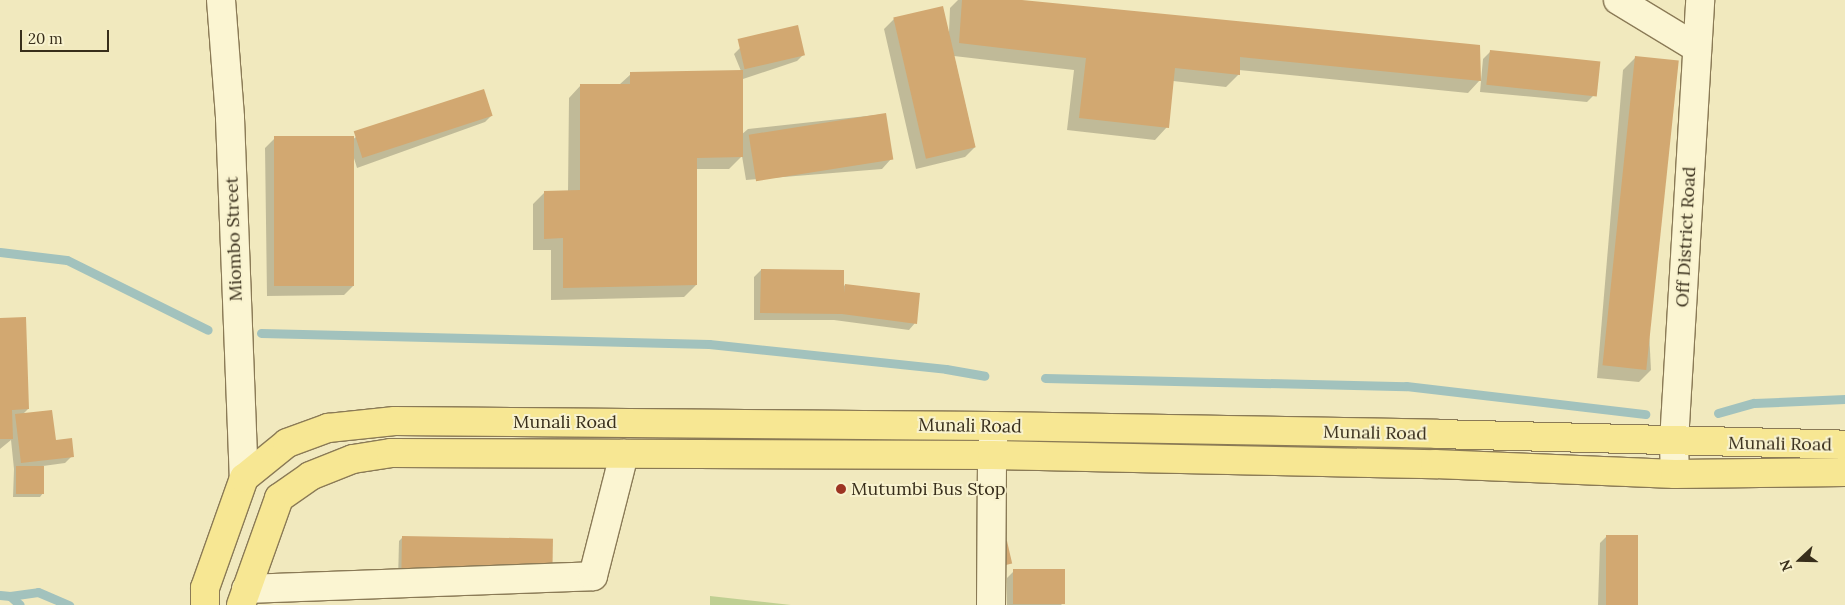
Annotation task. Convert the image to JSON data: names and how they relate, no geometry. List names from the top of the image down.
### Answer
{
  "streets": {
    "main road": ["Munali Road"],
    "street": ["Off District Road", "Miombo Street"]
  },
  "crossings": [
    ["Off District Road", "Munali Road"],
    ["Miombo Street", "Munali Road"]
  ],
  "places": ["Mutumbi Bus Stop"],
  "scale_bar": "20 m",
  "north": "left"
}
